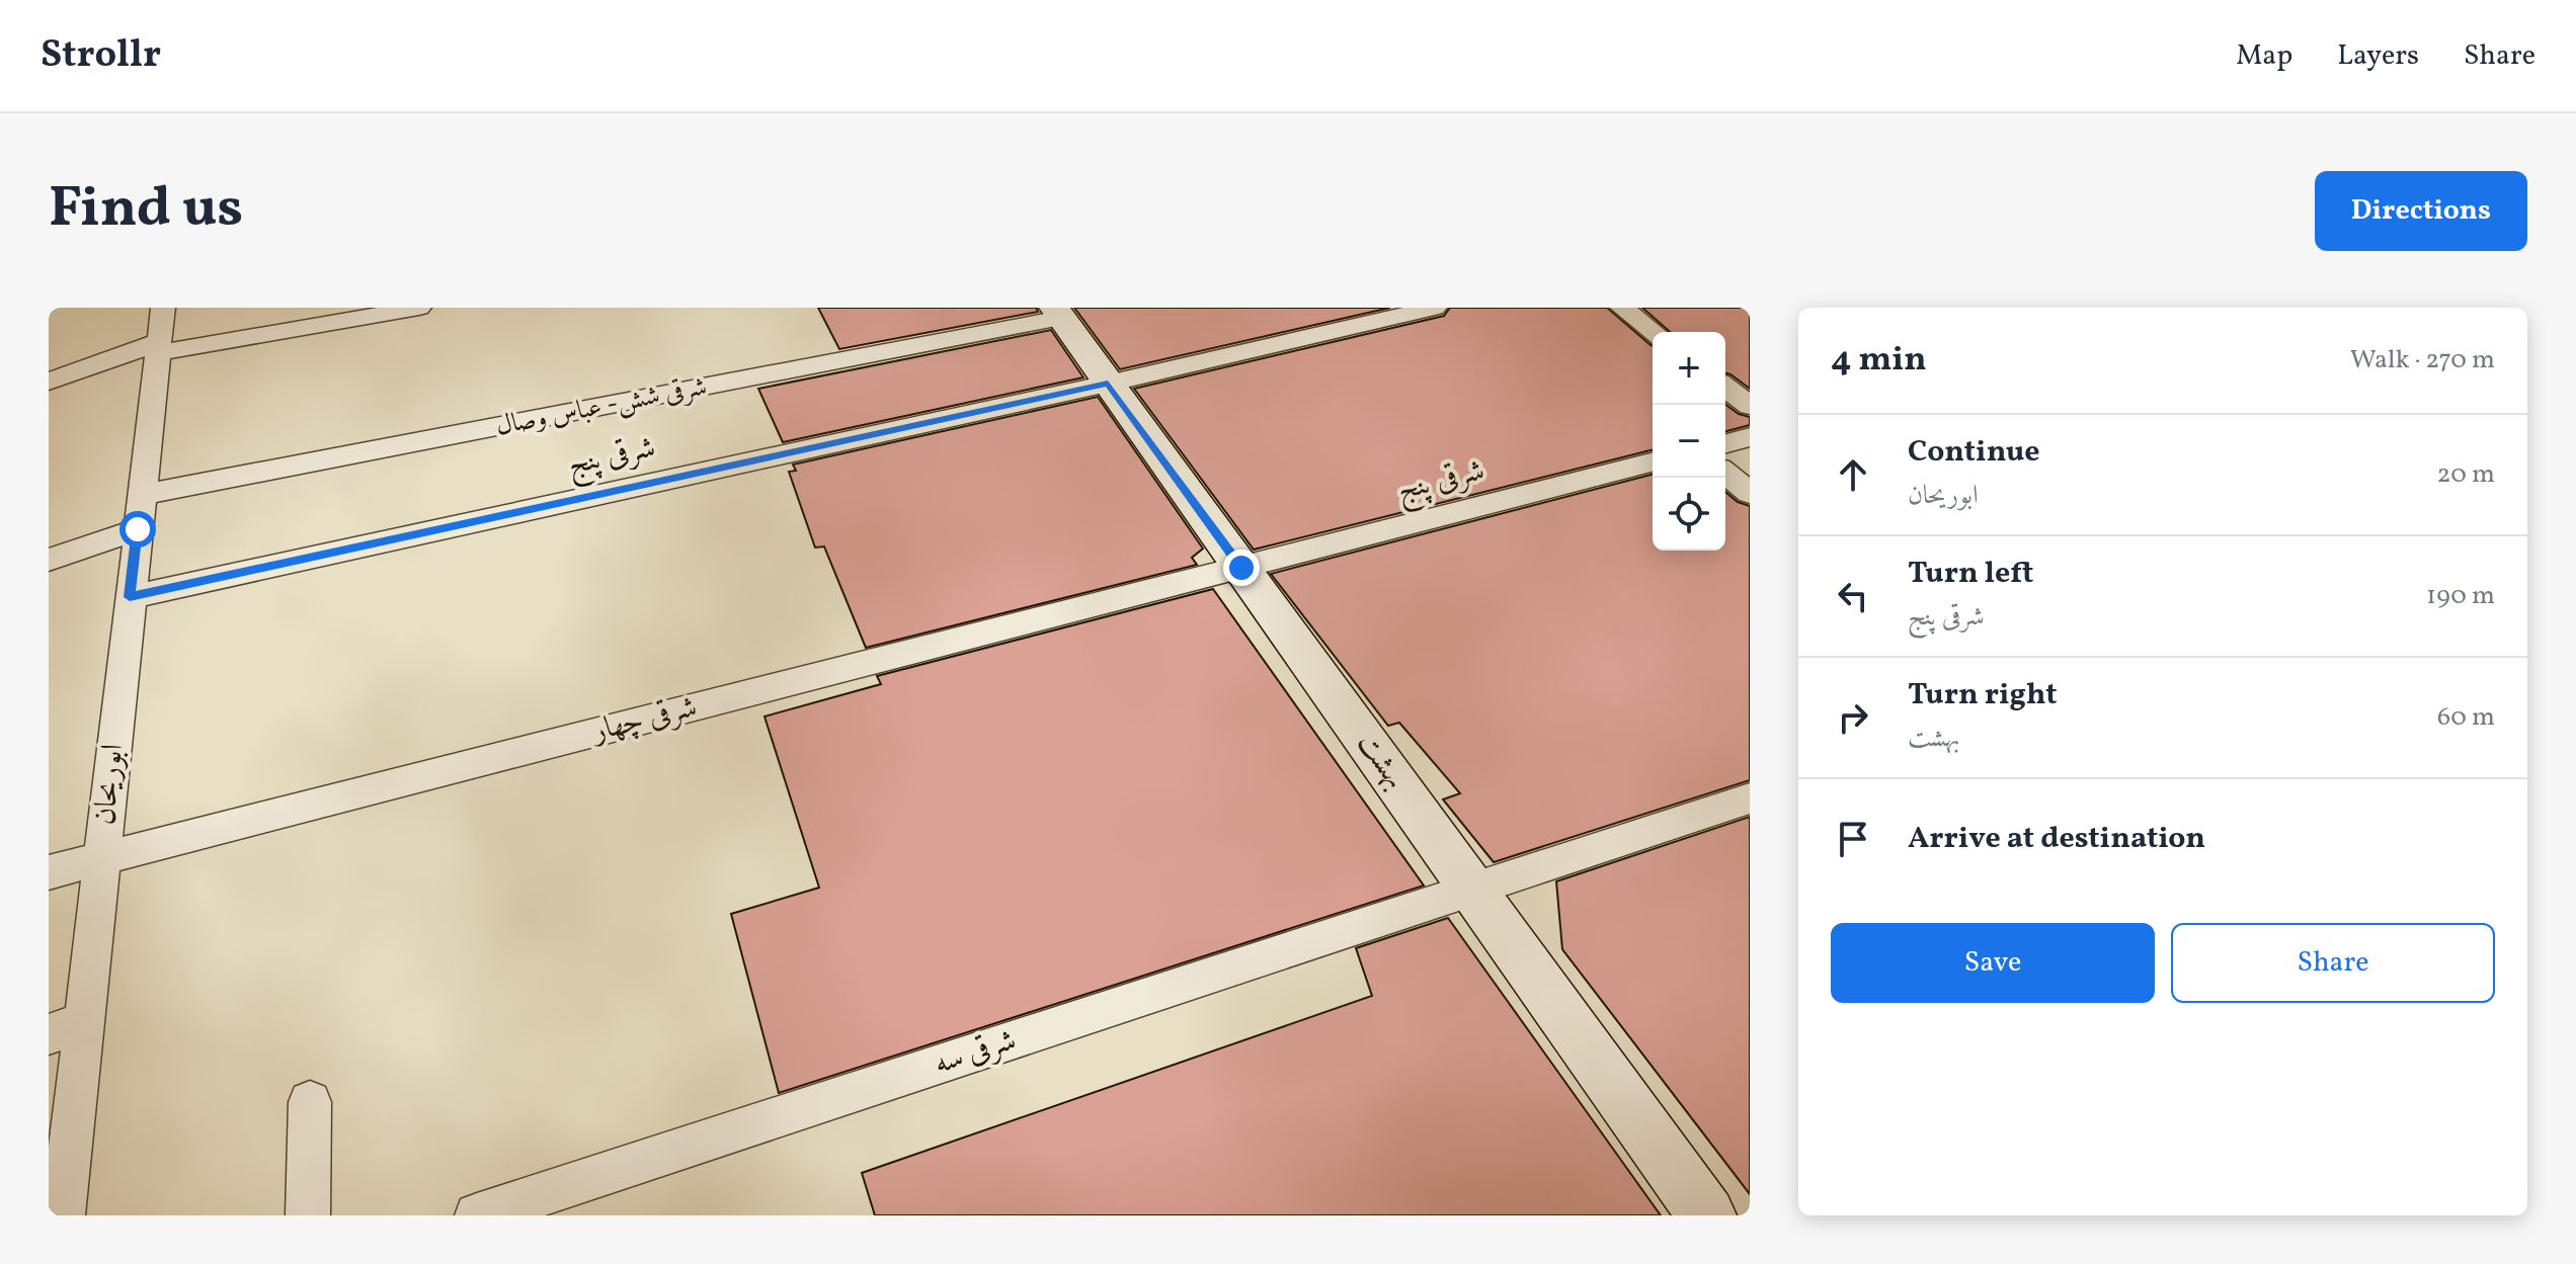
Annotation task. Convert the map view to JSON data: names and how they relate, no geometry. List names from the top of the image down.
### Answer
{
  "streets": {
    "street": [
      "شرقی شش- عباس وصال",
      "شرقی پنج",
      "شرقی چهار",
      "بهشت",
      "ابوریحان",
      "شرقی سه"
    ]
  },
  "crossings": [
    ["شرقی شش- عباس وصال", "بهشت"],
    ["شرقی شش- عباس وصال", "ابوریحان"],
    ["شرقی پنج", "شرقی چهار"],
    ["شرقی پنج", "بهشت"],
    ["شرقی پنج", "ابوریحان"],
    ["شرقی چهار", "بهشت"],
    ["شرقی چهار", "ابوریحان"],
    ["بهشت", "شرقی سه"]
  ],
  "page": {
    "header": "Strollr",
    "nav": ["Map", "Layers", "Share"],
    "title": "Find us",
    "buttons": [
      "Directions",
      ["Save", "Share"]
    ],
    "heading": ["4 min", "Walk · 270 m"],
    "map_buttons": ["+", "−"],
    "list": [
      ["Continue", "ابوریحان", "20 m"],
      ["Turn left", "شرقی پنج", "190 m"],
      ["Turn right", "بهشت", "60 m"],
      "Arrive at destination"
    ]
  }
}
